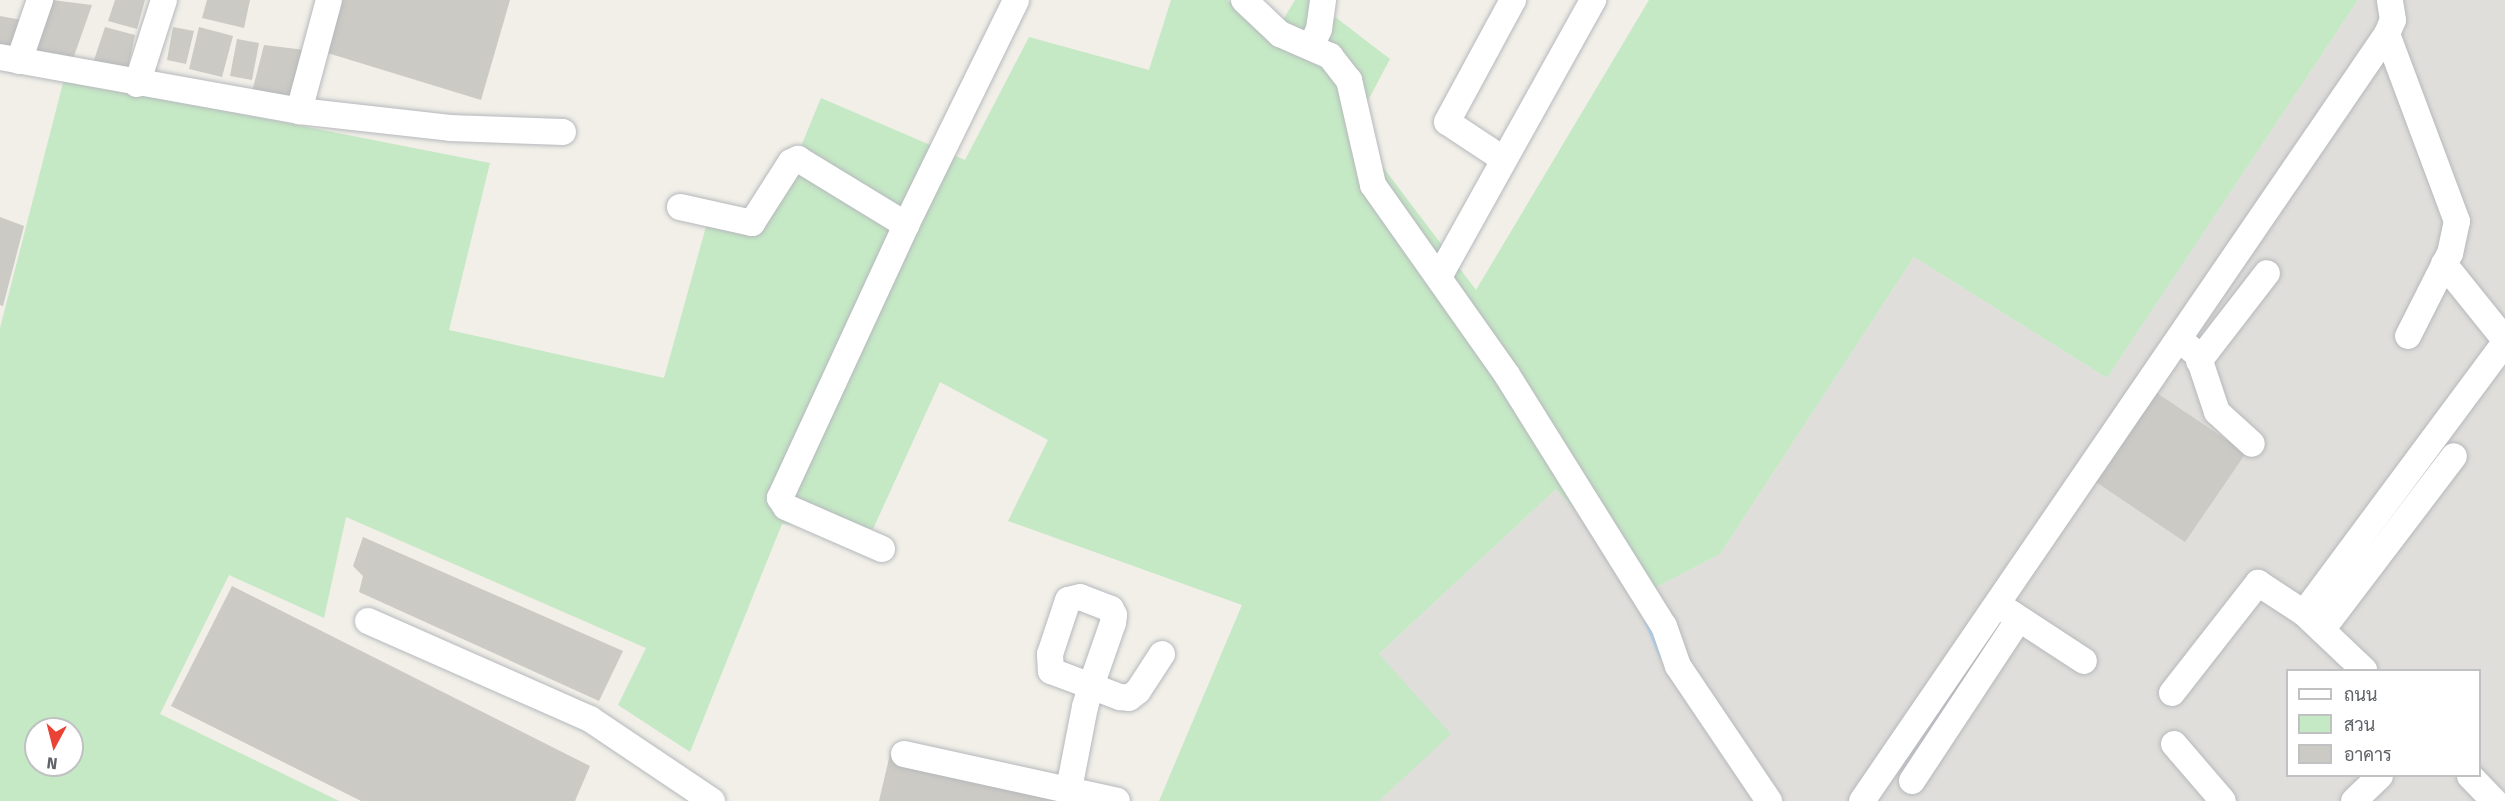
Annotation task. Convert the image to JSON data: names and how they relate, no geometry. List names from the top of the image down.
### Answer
{
  "legend": ["ถนน", "สวน", "อาคาร"],
  "north": "bottom"
}
